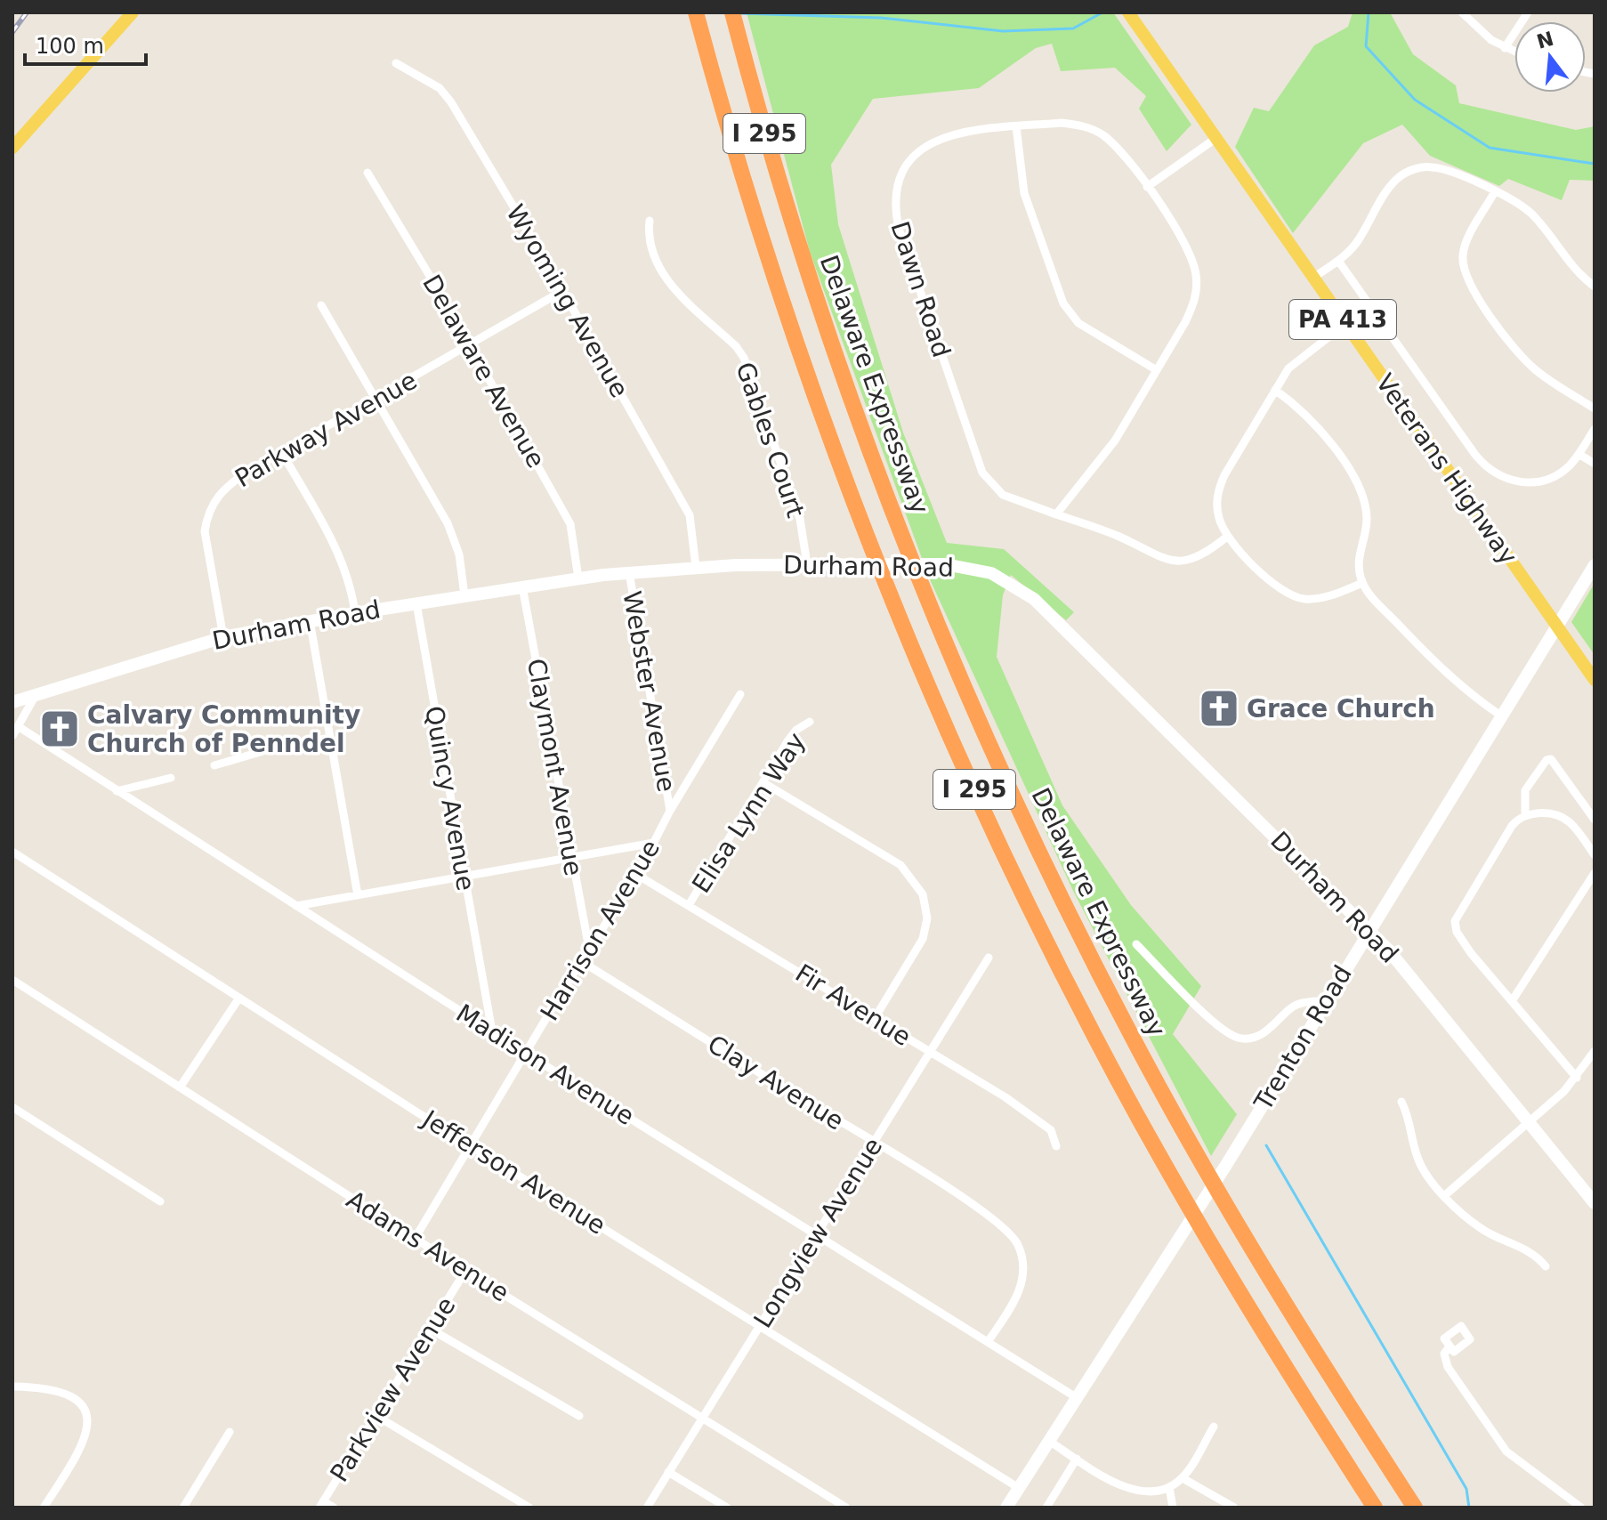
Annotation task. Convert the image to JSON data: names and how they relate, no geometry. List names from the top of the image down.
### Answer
{
  "streets": {
    "highway": ["I 295", "Delaware Expressway"],
    "main road": [
      "PA 413",
      "Veterans Highway",
      "Durham Road",
      "Trenton Road"
    ],
    "street": [
      "Dawn Road",
      "Wyoming Avenue",
      "Delaware Avenue",
      "Parkway Avenue",
      "Gables Court",
      "Webster Avenue",
      "Claymont Avenue",
      "Quincy Avenue",
      "Elisa Lynn Way",
      "Harrison Avenue",
      "Fir Avenue",
      "Madison Avenue",
      "Clay Avenue",
      "Jefferson Avenue",
      "Longview Avenue",
      "Adams Avenue",
      "Parkview Avenue"
    ]
  },
  "crossings": [
    ["Wyoming Avenue", "Parkway Avenue"],
    ["Wyoming Avenue", "Durham Road"],
    ["Delaware Avenue", "Parkway Avenue"],
    ["Delaware Avenue", "Durham Road"],
    ["Parkway Avenue", "Durham Road"],
    ["Gables Court", "Durham Road"],
    ["Veterans Highway", "Trenton Road"],
    ["Durham Road", "Webster Avenue"],
    ["Durham Road", "Claymont Avenue"],
    ["Durham Road", "Quincy Avenue"],
    ["Durham Road", "Trenton Road"],
    ["Webster Avenue", "Harrison Avenue"],
    ["Claymont Avenue", "Harrison Avenue"],
    ["Quincy Avenue", "Madison Avenue"],
    ["Elisa Lynn Way", "Fir Avenue"],
    ["Harrison Avenue", "Fir Avenue"],
    ["Harrison Avenue", "Madison Avenue"],
    ["Harrison Avenue", "Clay Avenue"],
    ["Harrison Avenue", "Jefferson Avenue"],
    ["Harrison Avenue", "Adams Avenue"],
    ["Fir Avenue", "Longview Avenue"],
    ["Trenton Road", "Madison Avenue"],
    ["Trenton Road", "Jefferson Avenue"],
    ["Madison Avenue", "Clay Avenue"],
    ["Madison Avenue", "Longview Avenue"],
    ["Clay Avenue", "Longview Avenue"],
    ["Jefferson Avenue", "Longview Avenue"],
    ["Longview Avenue", "Adams Avenue"],
    ["Adams Avenue", "Parkview Avenue"]
  ],
  "places": {
    "church": ["Grace Church", "Calvary Community Church of Penndel"]
  },
  "scale_bar": "100 m",
  "north": "top"
}
